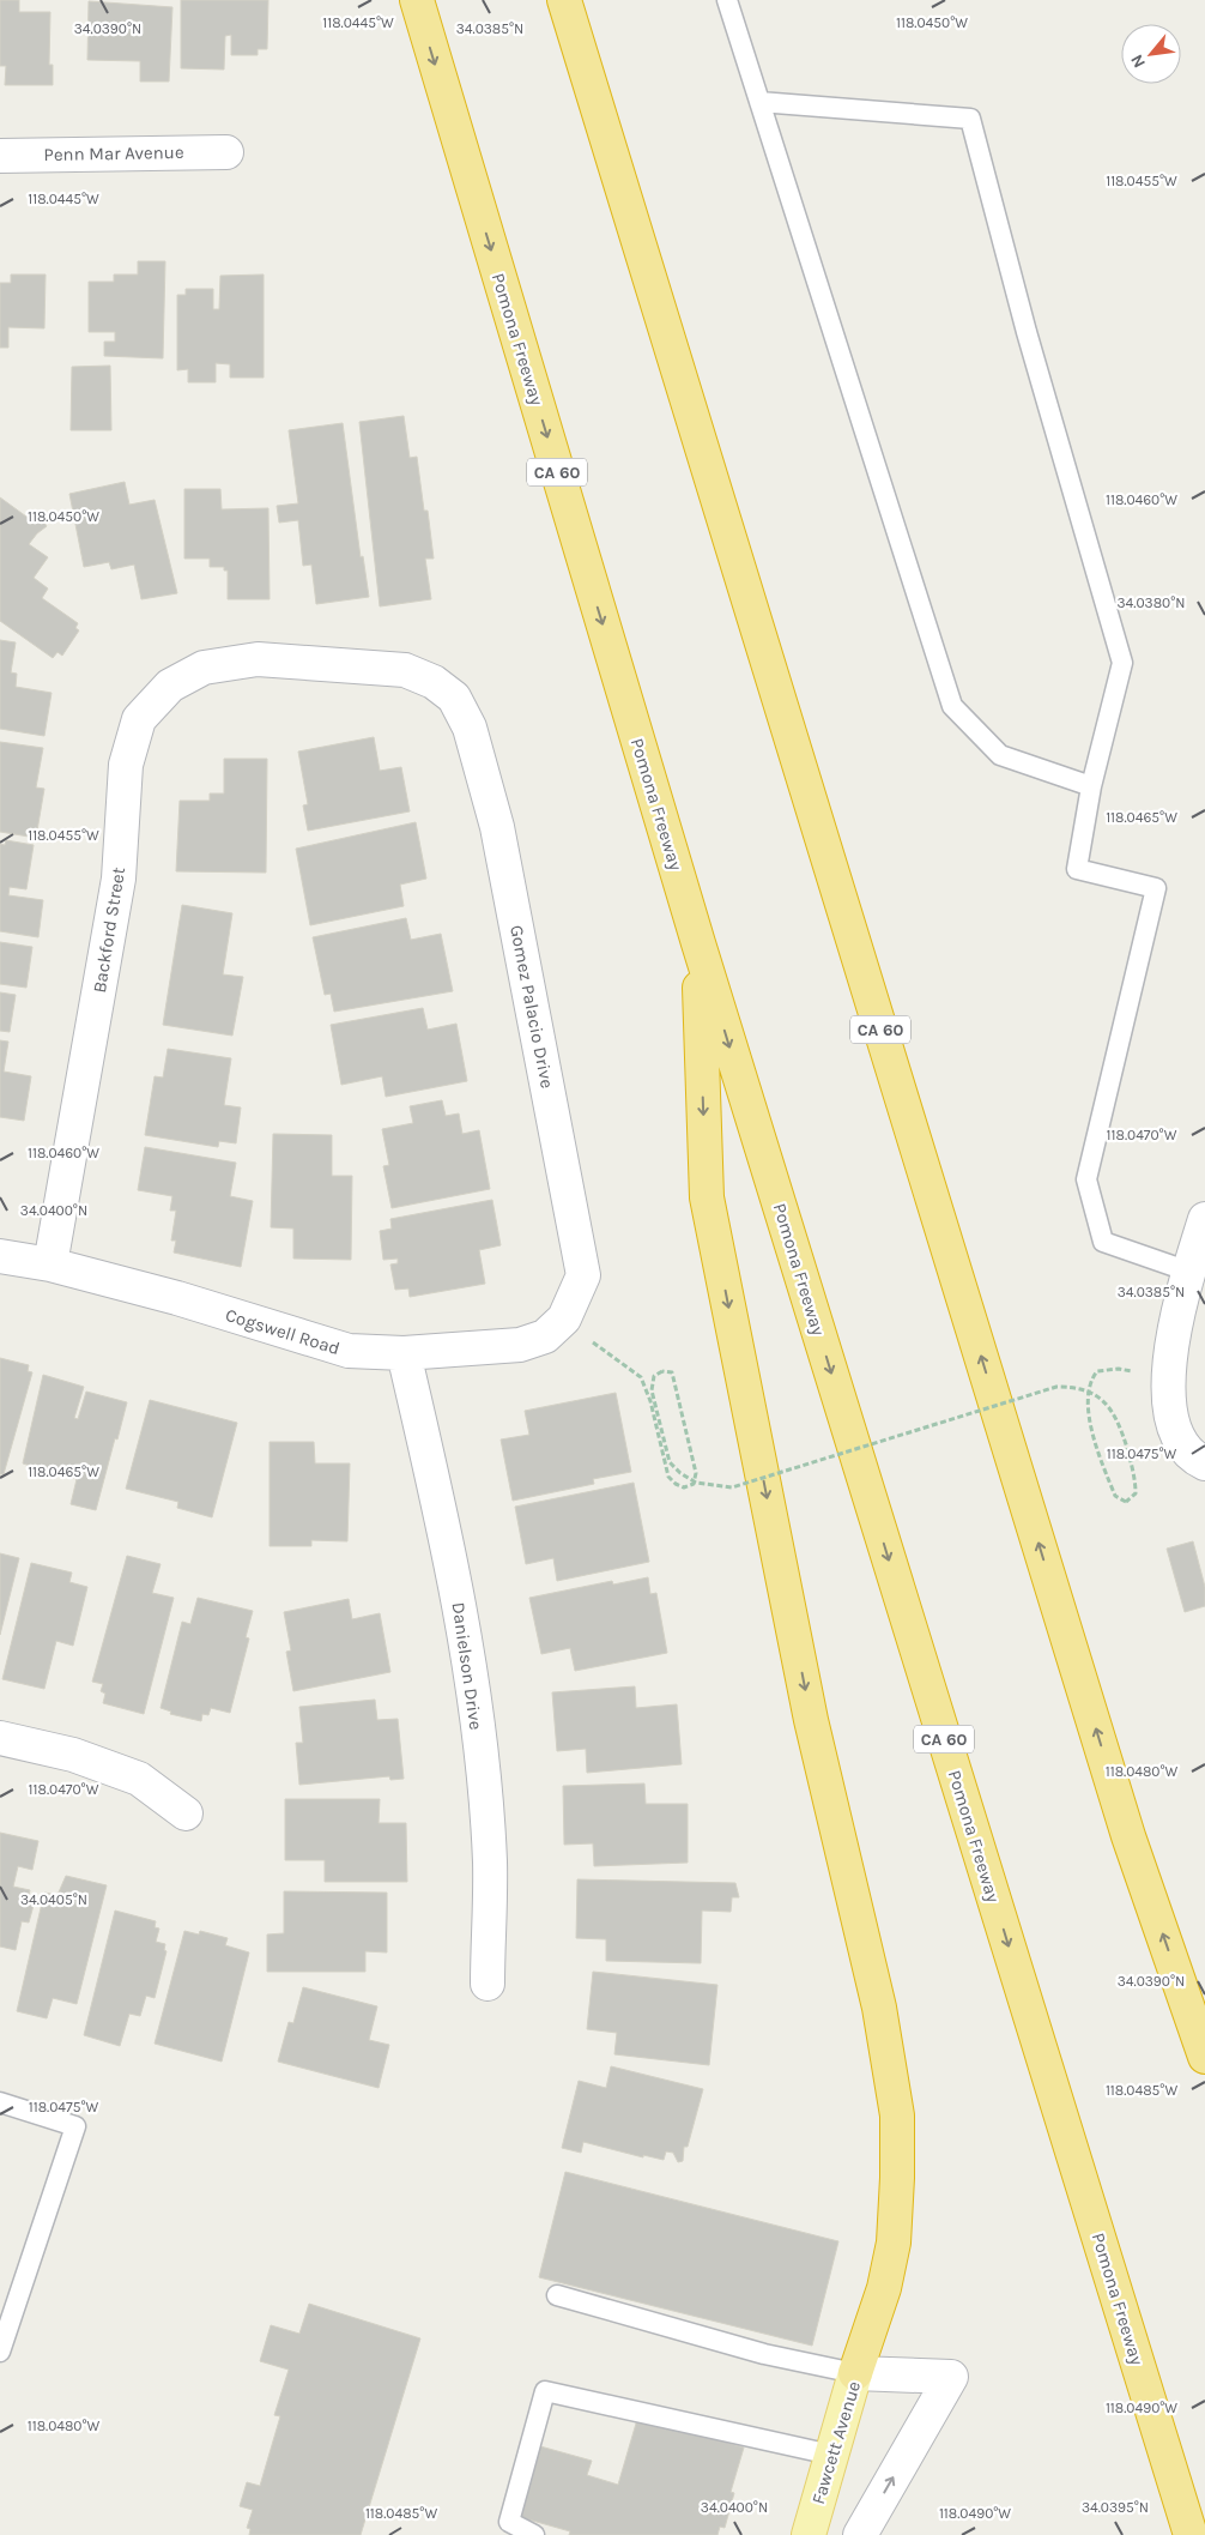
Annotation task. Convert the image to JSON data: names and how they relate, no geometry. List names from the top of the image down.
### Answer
{
  "streets": {
    "highway": ["Pomona Freeway", "CA 60"],
    "main road": ["Fawcett Avenue"],
    "street": [
      "Penn Mar Avenue",
      "Backford Street",
      "Gomez Palacio Drive",
      "Cogswell Road",
      "Danielson Drive"
    ]
  },
  "crossings": [
    ["Backford Street", "Gomez Palacio Drive"],
    ["Backford Street", "Cogswell Road"],
    ["Gomez Palacio Drive", "Cogswell Road"],
    ["Cogswell Road", "Danielson Drive"]
  ],
  "north": "bottom left",
  "coordinates": [
    "118.0445°W",
    "118.0450°W",
    "34.0390°N",
    "34.0385°N",
    "118.0455°W",
    "118.0460°W",
    "34.0380°N",
    "118.0465°W",
    "118.0470°W",
    "34.0400°N",
    "118.0475°W",
    "118.0480°W",
    "34.0405°N",
    "118.0485°W",
    "118.0490°W",
    "34.0395°N"
  ]
}
